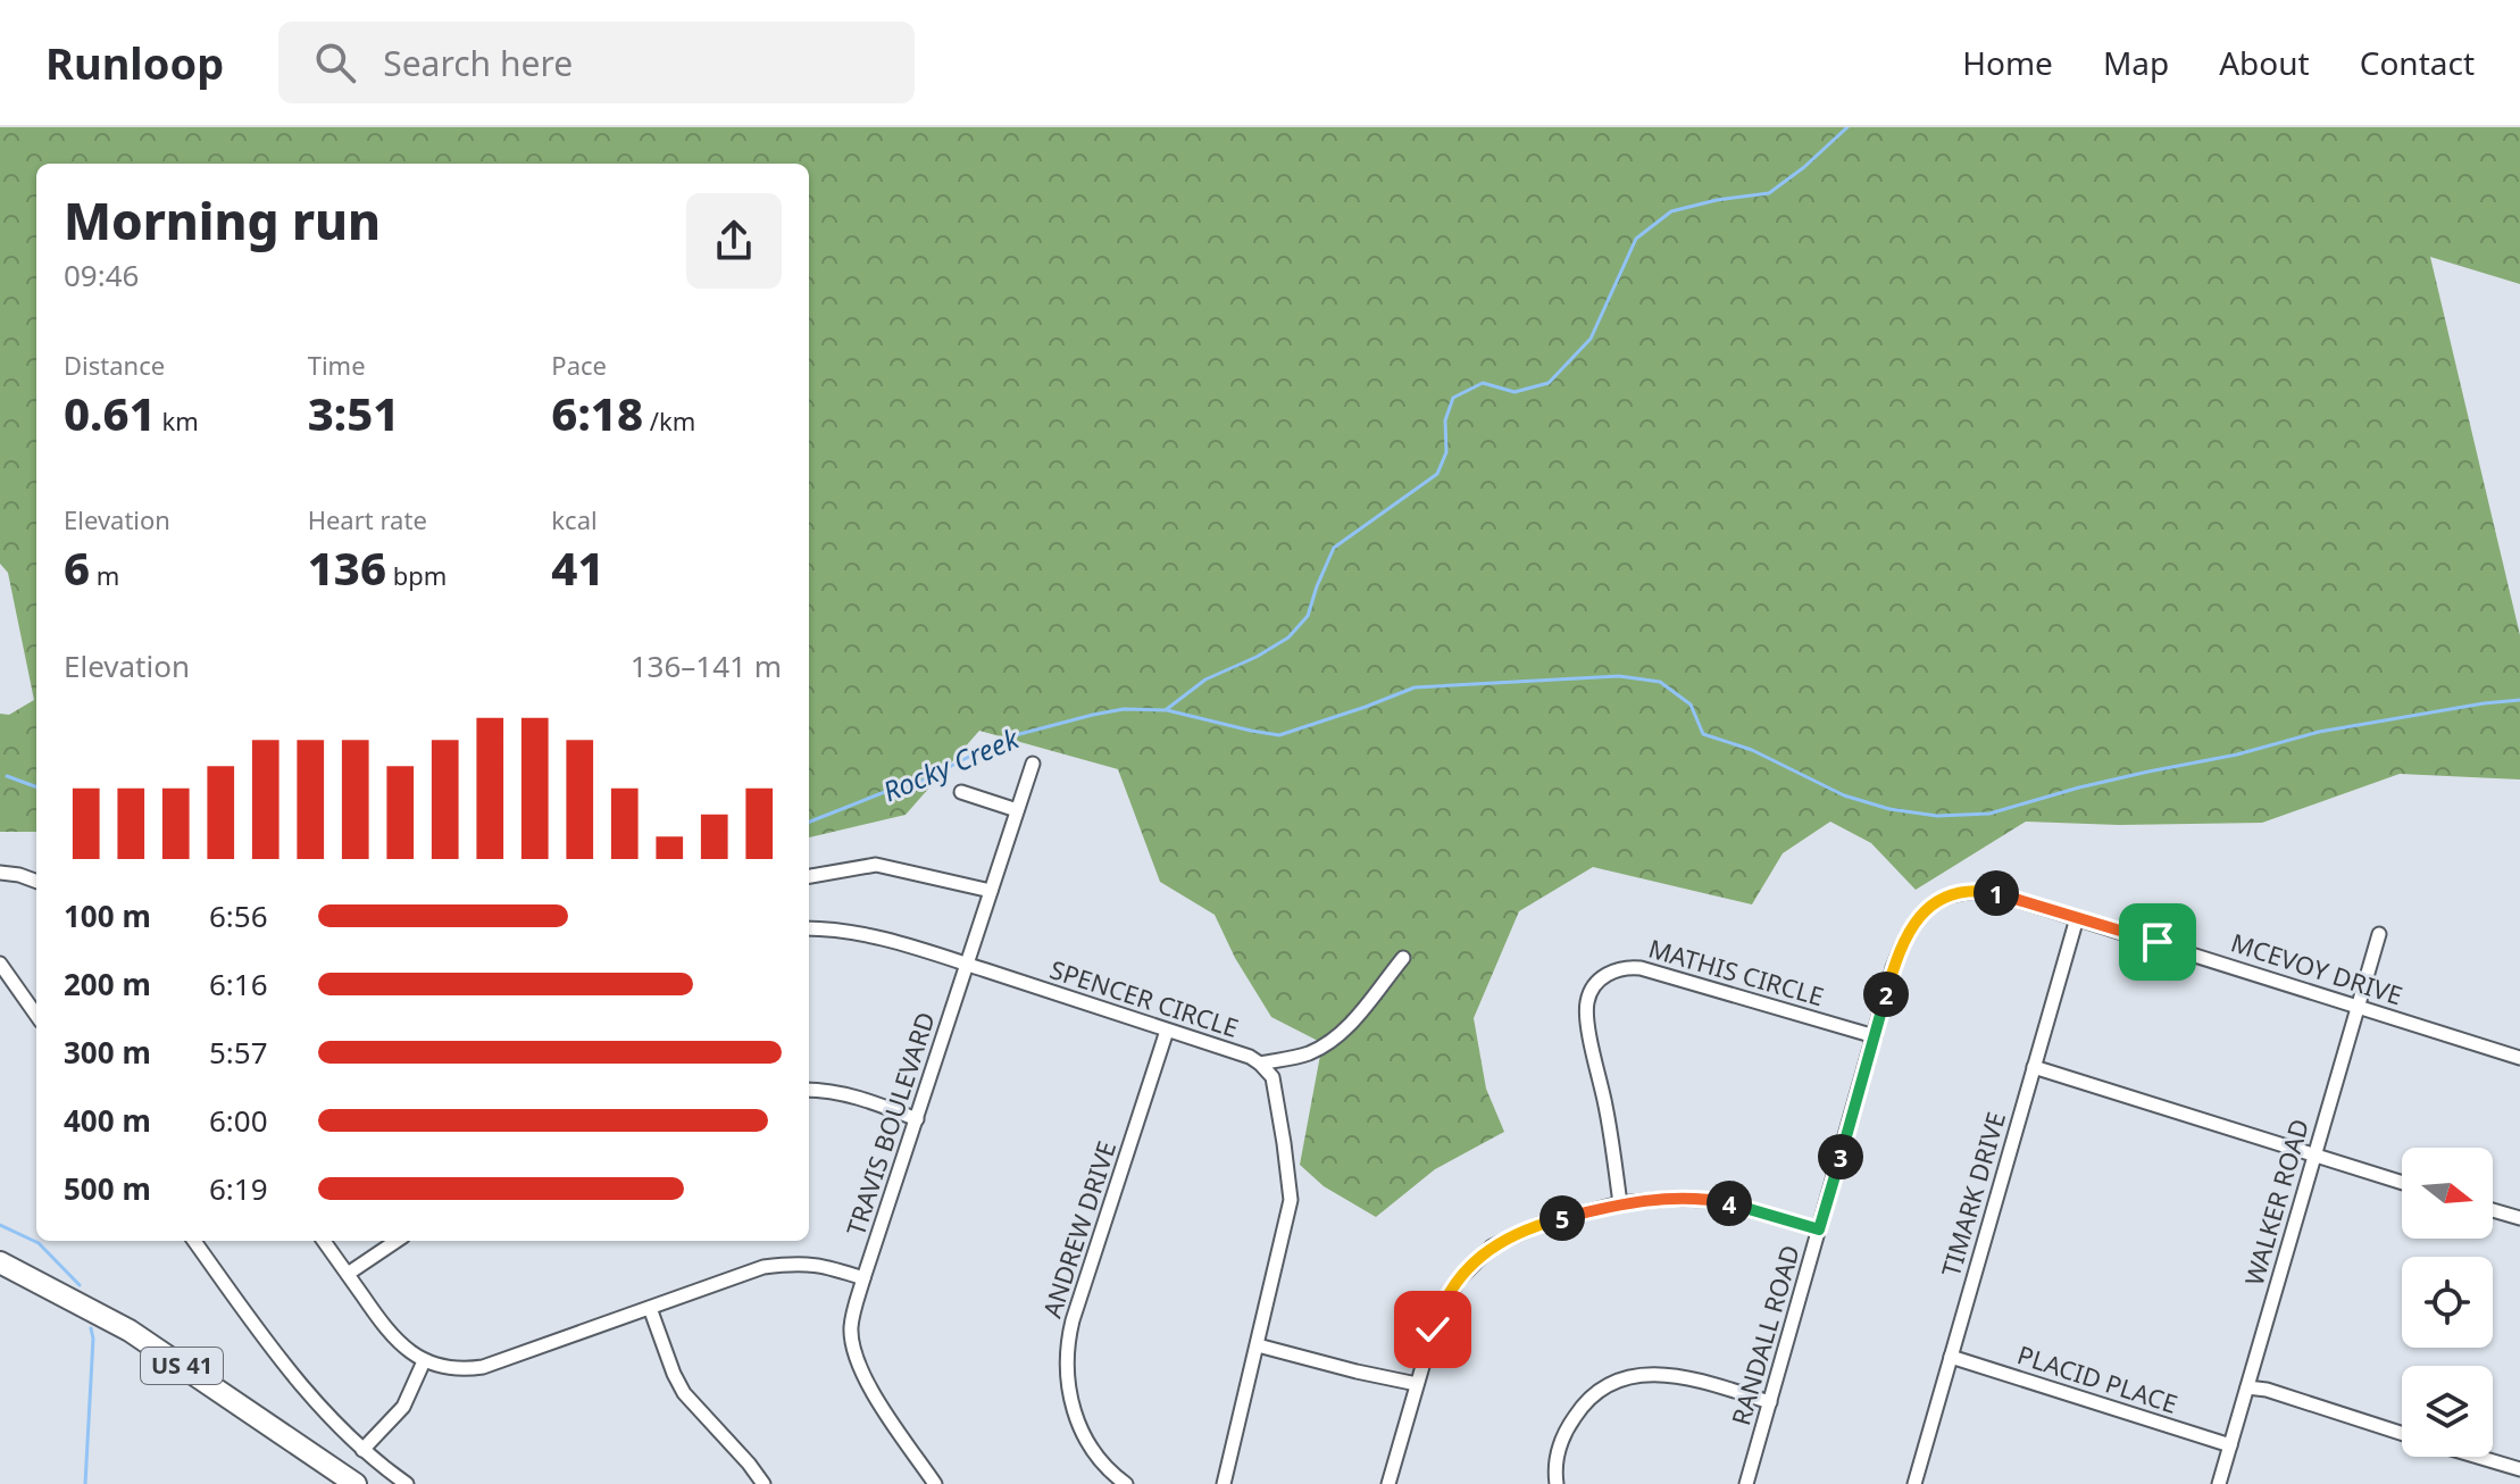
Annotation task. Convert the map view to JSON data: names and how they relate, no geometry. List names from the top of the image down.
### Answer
{
  "streets": {
    "main road": ["US 41"],
    "street": [
      "MCEVOY DRIVE",
      "MATHIS CIRCLE",
      "SPENCER CIRCLE",
      "TRAVIS BOULEVARD",
      "TIMARK DRIVE",
      "WALKER ROAD",
      "ANDREW DRIVE",
      "RANDALL ROAD",
      "PLACID PLACE"
    ]
  },
  "crossings": [
    ["MCEVOY DRIVE", "TIMARK DRIVE"],
    ["MCEVOY DRIVE", "WALKER ROAD"],
    ["MCEVOY DRIVE", "RANDALL ROAD"],
    ["MATHIS CIRCLE", "RANDALL ROAD"],
    ["SPENCER CIRCLE", "TRAVIS BOULEVARD"],
    ["SPENCER CIRCLE", "ANDREW DRIVE"],
    ["TIMARK DRIVE", "PLACID PLACE"],
    ["WALKER ROAD", "PLACID PLACE"]
  ],
  "water": ["Rocky Creek"],
  "north": "right",
  "page": {
    "header": "Runloop",
    "search": "Search here",
    "nav": [
      "Home",
      "Map",
      "About",
      "Contact"
    ],
    "heading": ["Morning run", "09:46"],
    "stats": [
      ["Distance", "0.61 km"],
      ["Time", "3:51"],
      ["Pace", "6:18 /km"],
      ["Elevation", "6 m"],
      ["Heart rate", "136 bpm"],
      ["kcal", "41"]
    ],
    "chart": ["Elevation", "136–141 m"],
    "pins": [
      "1",
      "2",
      "3",
      "4",
      "5"
    ],
    "list": [
      {
        "name": "100 m",
        "note": "6:56"
      },
      {
        "name": "200 m",
        "note": "6:16"
      },
      {
        "name": "300 m",
        "note": "5:57"
      },
      {
        "name": "400 m",
        "note": "6:00"
      },
      {
        "name": "500 m",
        "note": "6:19"
      }
    ]
  }
}
